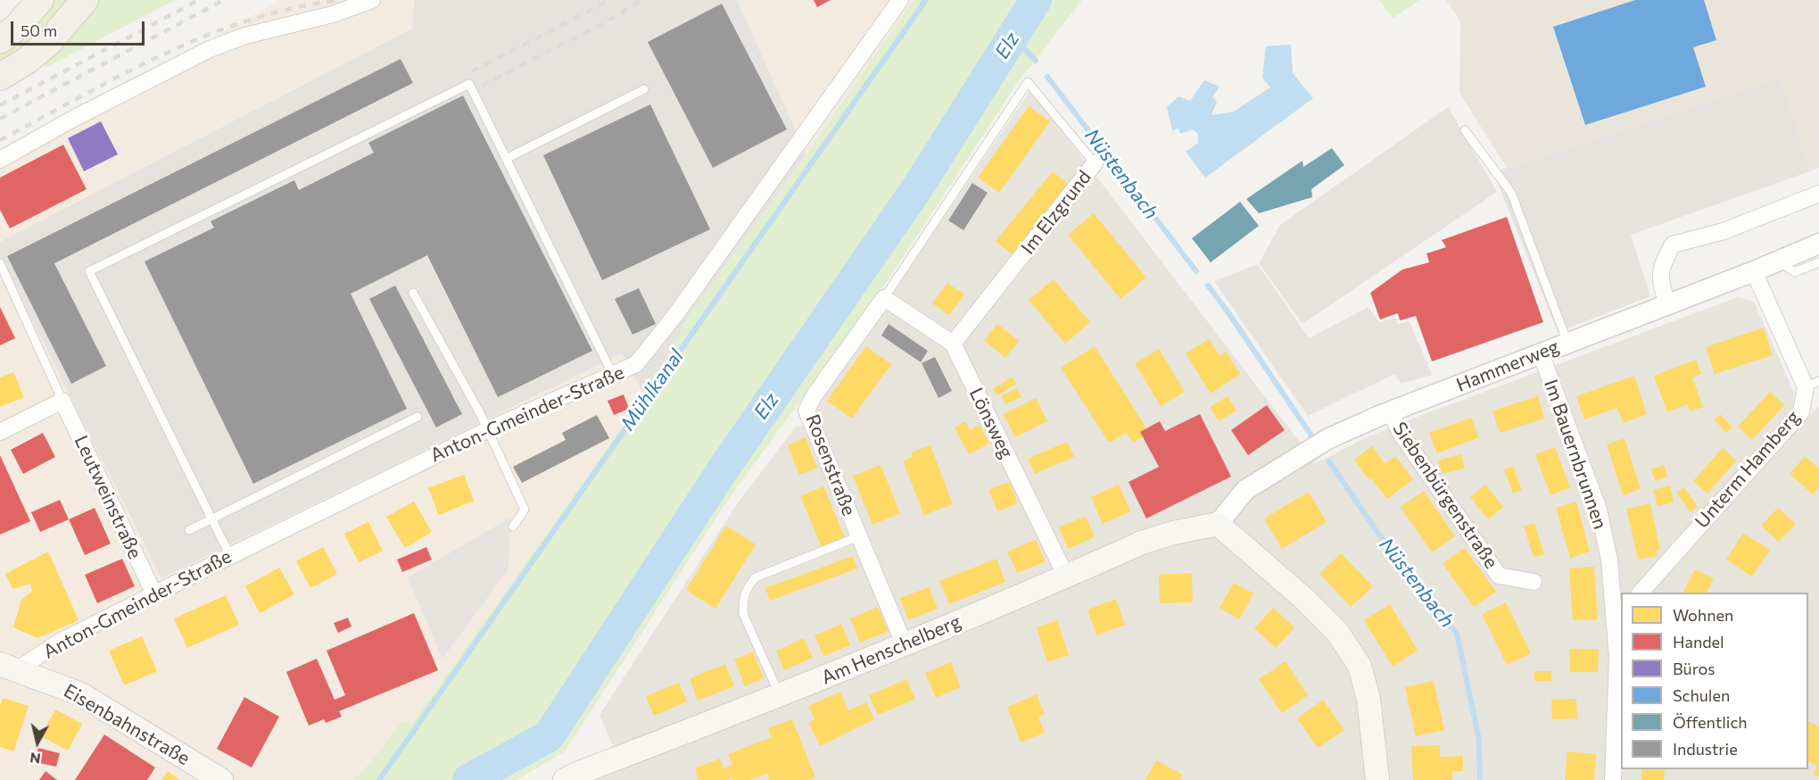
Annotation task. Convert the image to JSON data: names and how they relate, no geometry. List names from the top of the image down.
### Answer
{
  "streets": {
    "main road": ["Am Henschelberg", "Eisenbahnstraße"],
    "street": [
      "Im Elzgrund",
      "Hammerweg",
      "Anton-Gmeinder-Straße",
      "Lönsweg",
      "Im Bauernbrunnen",
      "Rosenstraße",
      "Unterm Hamberg",
      "Siebenbürgenstraße",
      "Leutweinstraße"
    ]
  },
  "crossings": [
    ["Im Elzgrund", "Lönsweg"],
    ["Im Elzgrund", "Rosenstraße"],
    ["Hammerweg", "Im Bauernbrunnen"],
    ["Hammerweg", "Unterm Hamberg"],
    ["Hammerweg", "Siebenbürgenstraße"],
    ["Hammerweg", "Am Henschelberg"],
    ["Anton-Gmeinder-Straße", "Leutweinstraße"],
    ["Anton-Gmeinder-Straße", "Eisenbahnstraße"],
    ["Lönsweg", "Am Henschelberg"],
    ["Rosenstraße", "Am Henschelberg"]
  ],
  "water": ["Elz", "Nüstenbach", "Mühlkanal"],
  "legend": [
    "Wohnen",
    "Handel",
    "Büros",
    "Schulen",
    "Öffentlich",
    "Industrie"
  ],
  "scale_bar": "50 m",
  "north": "bottom"
}
